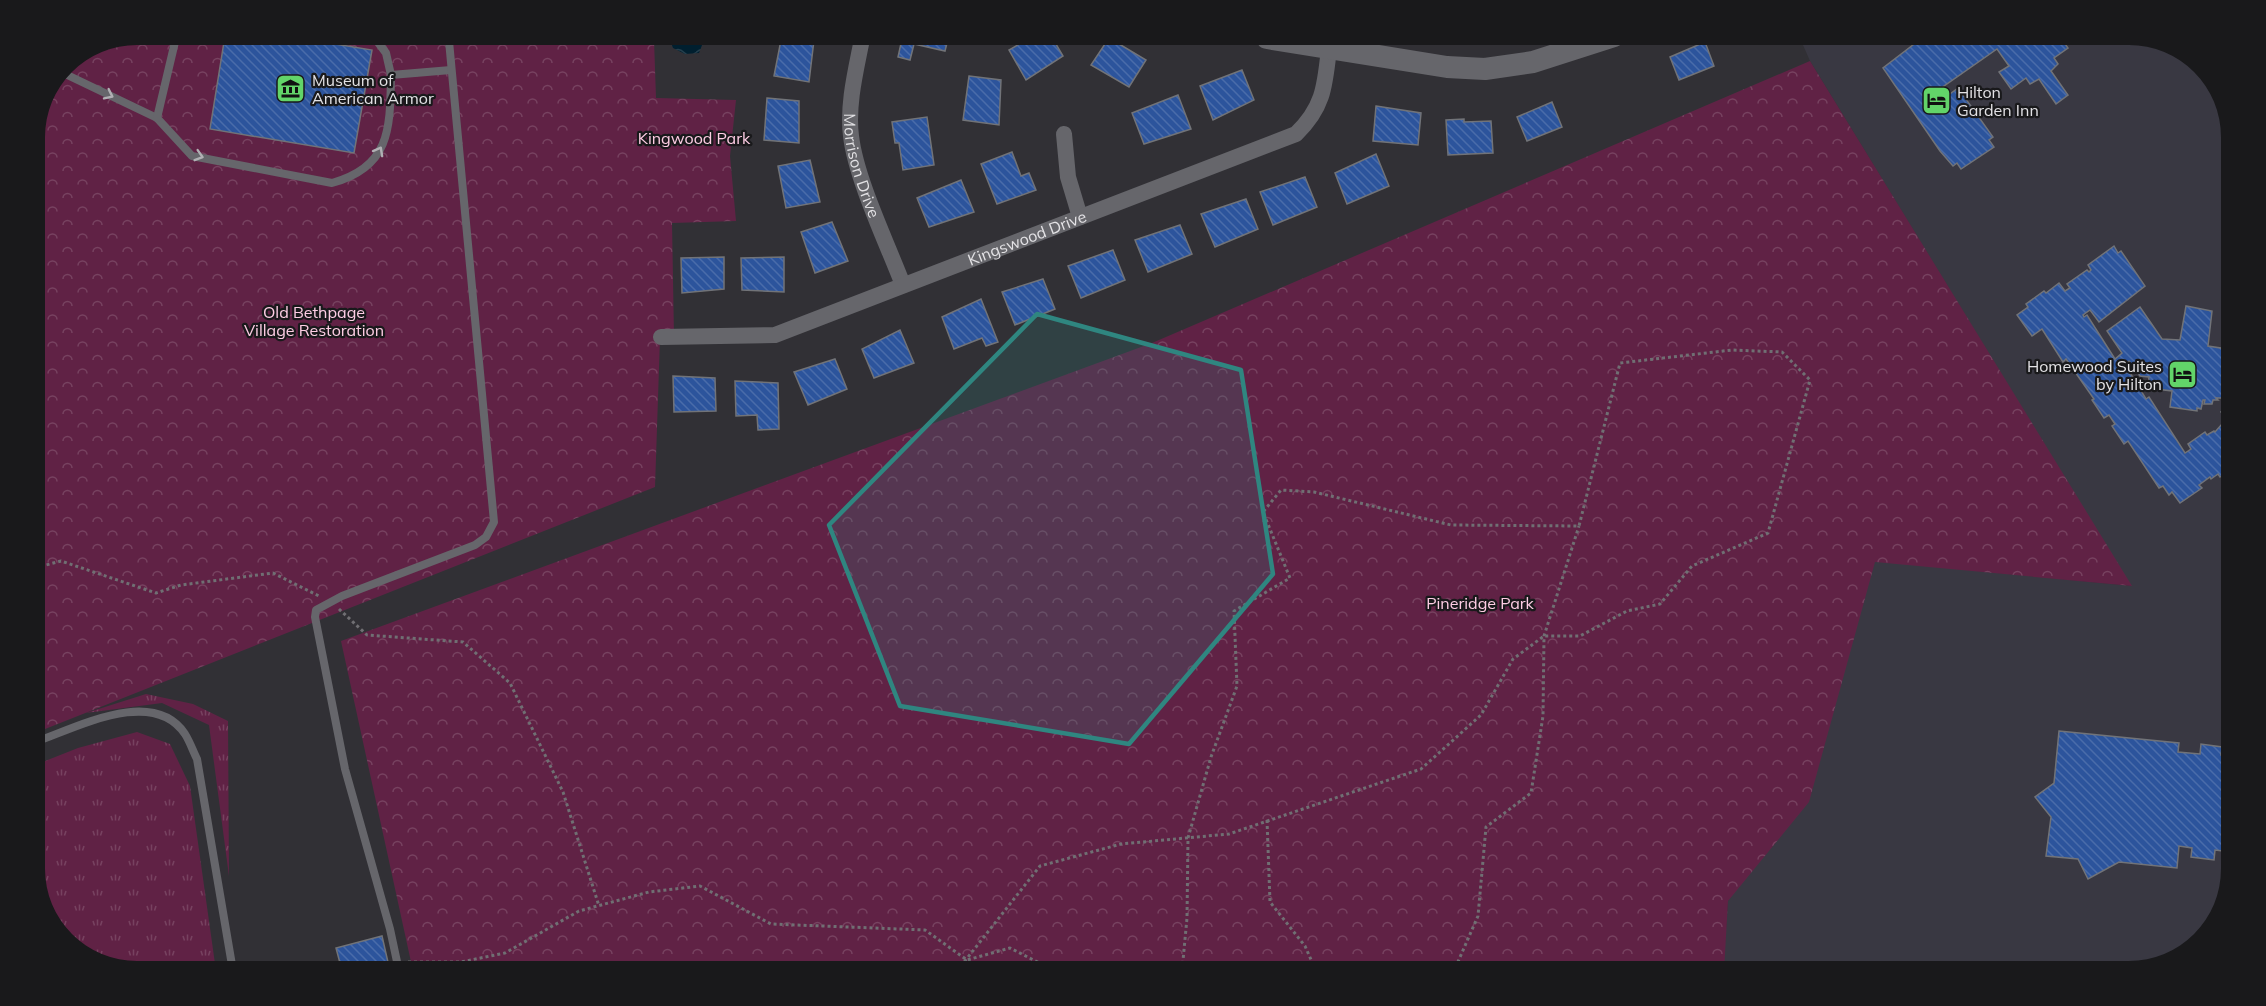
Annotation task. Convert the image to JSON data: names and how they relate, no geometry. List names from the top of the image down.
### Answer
{
  "streets": {
    "street": ["Morrison Drive", "Kingswood Drive"]
  },
  "crossings": [
    ["Morrison Drive", "Kingswood Drive"]
  ],
  "parks": ["Kingwood Park", "Old Bethpage Village Restoration", "Pineridge Park"],
  "places": {
    "museum": ["Museum of American Armor"],
    "hotel": ["Hilton Garden Inn", "Homewood Suites by Hilton"]
  }
}
